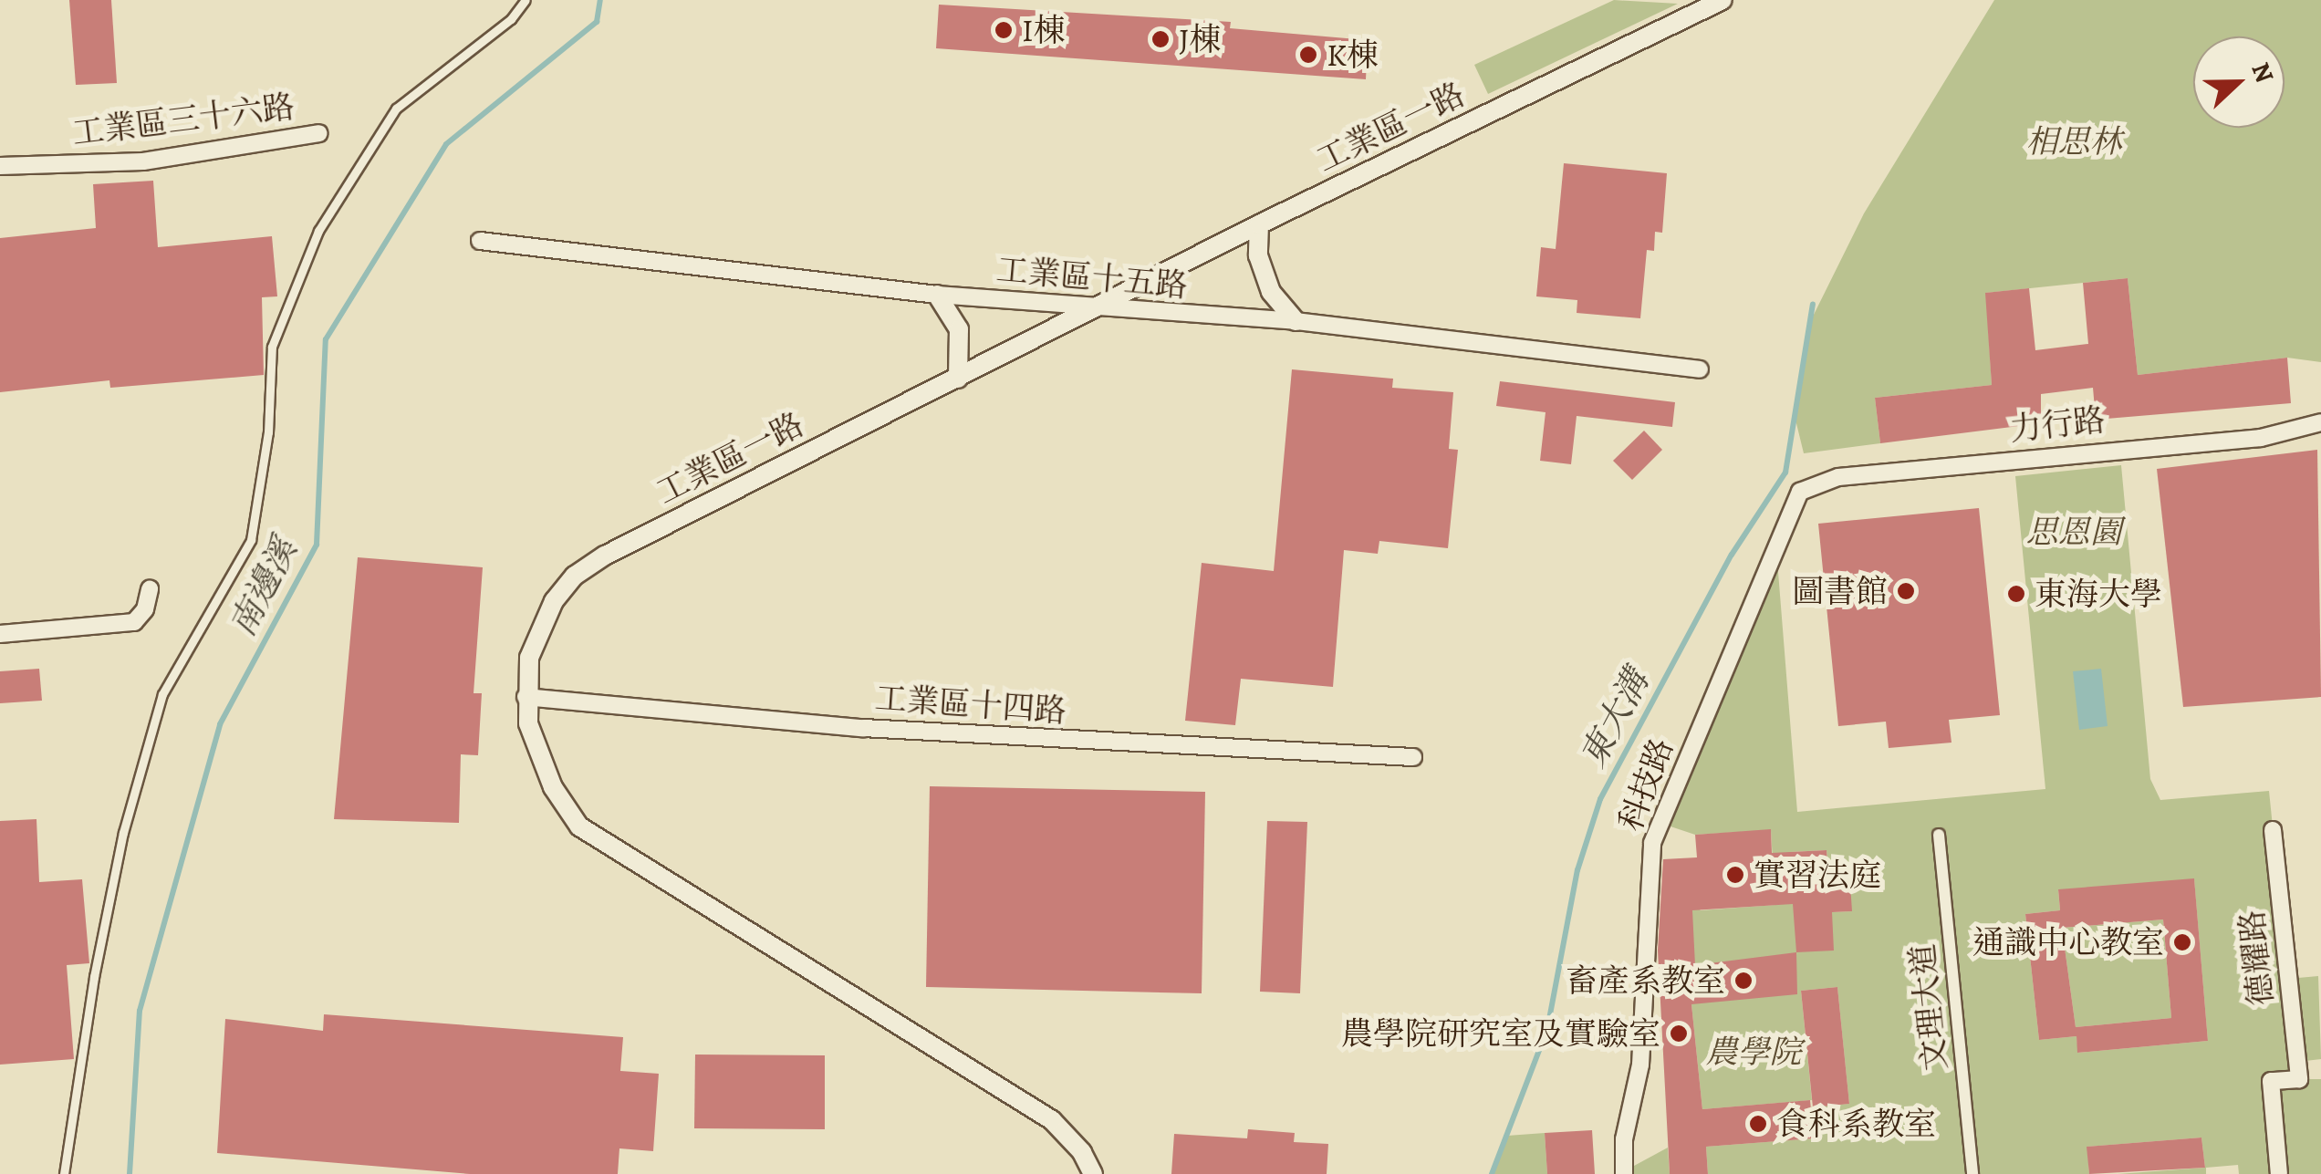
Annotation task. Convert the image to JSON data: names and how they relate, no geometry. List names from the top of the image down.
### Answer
{
  "streets": {
    "street": [
      "工業區三十六路",
      "工業區一路",
      "工業區十五路",
      "力行路",
      "工業區十四路",
      "科技路",
      "德耀路",
      "文理大道"
    ]
  },
  "crossings": [
    ["工業區一路", "工業區十五路"],
    ["工業區一路", "工業區十四路"],
    ["力行路", "科技路"]
  ],
  "water": ["南邊溪", "東大溝"],
  "parks": ["相思林", "思恩園", "農學院"],
  "places": [
    "I棟",
    "J棟",
    "K棟",
    "圖書館",
    "東海大學",
    "實習法庭",
    "通識中心教室",
    "畜產系教室",
    "農學院研究室及實驗室",
    "食科系教室"
  ],
  "north": "right"
}
